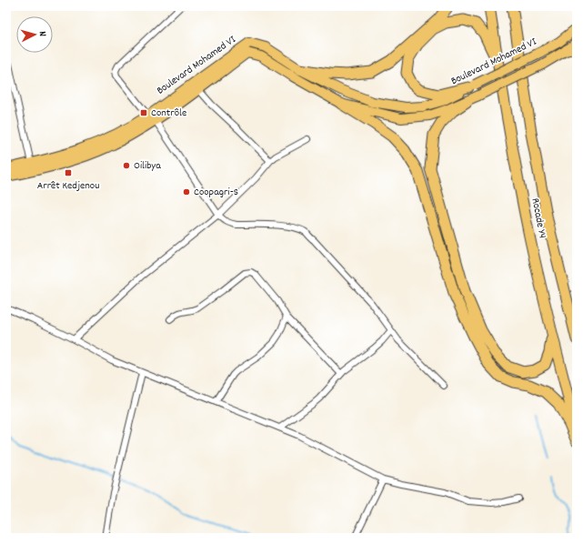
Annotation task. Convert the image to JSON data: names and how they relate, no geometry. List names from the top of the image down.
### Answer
{
  "streets": {
    "highway": ["Rocade Y4"],
    "main road": ["Boulevard Mohamed VI"]
  },
  "places": {
    "transit": ["Contrôle", "Arrêt Kedjenou"],
    "other": ["Oilibya", "Coopagri-S"]
  },
  "north": "right"
}
